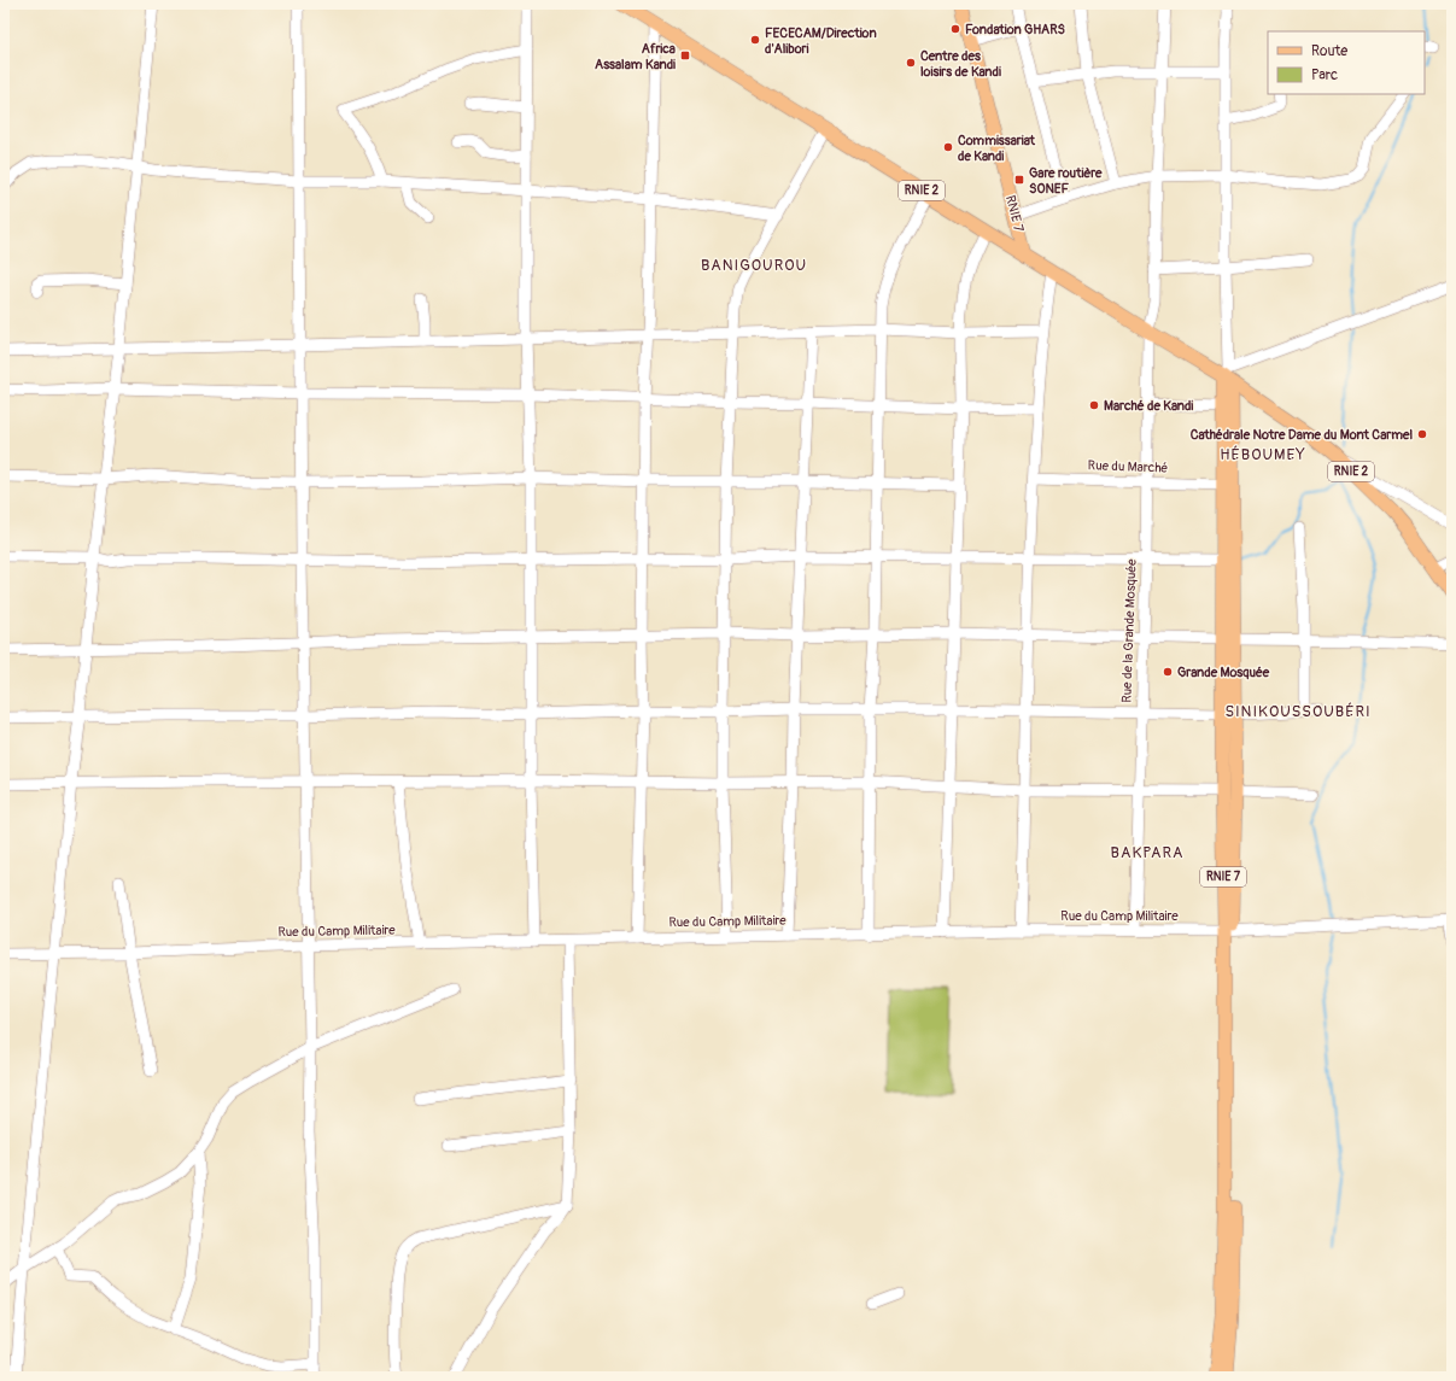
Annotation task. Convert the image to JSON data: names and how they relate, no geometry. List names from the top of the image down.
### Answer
{
  "streets": {
    "main road": ["RNIE 2", "RNIE 7"],
    "street": ["Rue du Marché", "Rue de la Grande Mosquée", "Rue du Camp Militaire"]
  },
  "crossings": [
    ["RNIE 2", "RNIE 7"],
    ["RNIE 2", "Rue de la Grande Mosquée"],
    ["RNIE 7", "Rue du Marché"],
    ["RNIE 7", "Rue du Camp Militaire"],
    ["Rue du Marché", "Rue de la Grande Mosquée"],
    ["Rue de la Grande Mosquée", "Rue du Camp Militaire"]
  ],
  "districts": [
    "BANIGOUROU",
    "HÉBOUMEY",
    "SINIKOUSSOUBÉRI",
    "BAKPARA"
  ],
  "places": {
    "other": [
      "Fondation GHARS",
      "FECECAM/Direction d'Alibori",
      "Centre des loisirs de Kandi",
      "Commissariat de Kandi",
      "Marché de Kandi",
      "Cathédrale Notre Dame du Mont Carmel",
      "Grande Mosquée"
    ],
    "transit": ["Africa Assalam Kandi", "Gare routière SONEF"]
  },
  "legend": ["Route", "Parc"]
}
